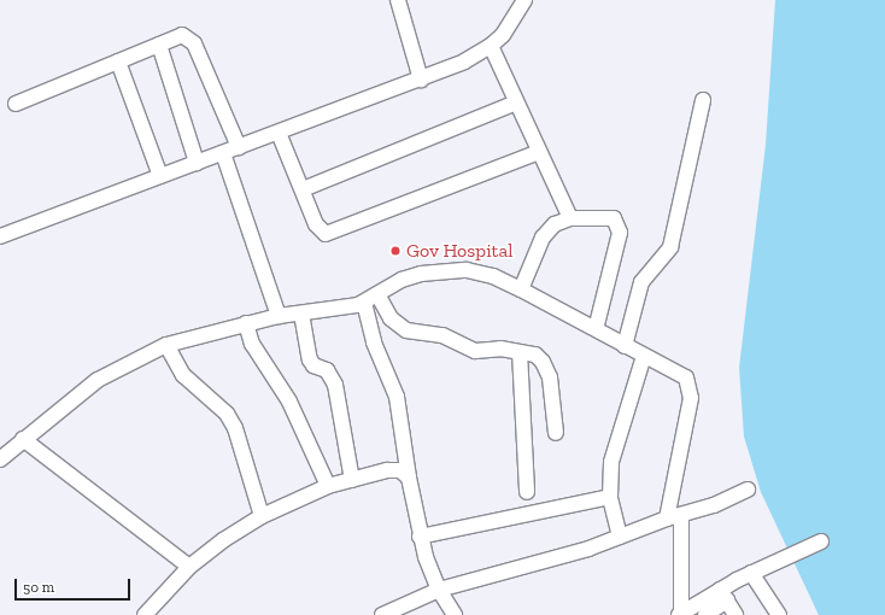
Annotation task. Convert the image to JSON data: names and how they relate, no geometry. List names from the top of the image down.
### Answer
{
  "places": ["Gov Hospital"],
  "scale_bar": "50 m"
}
